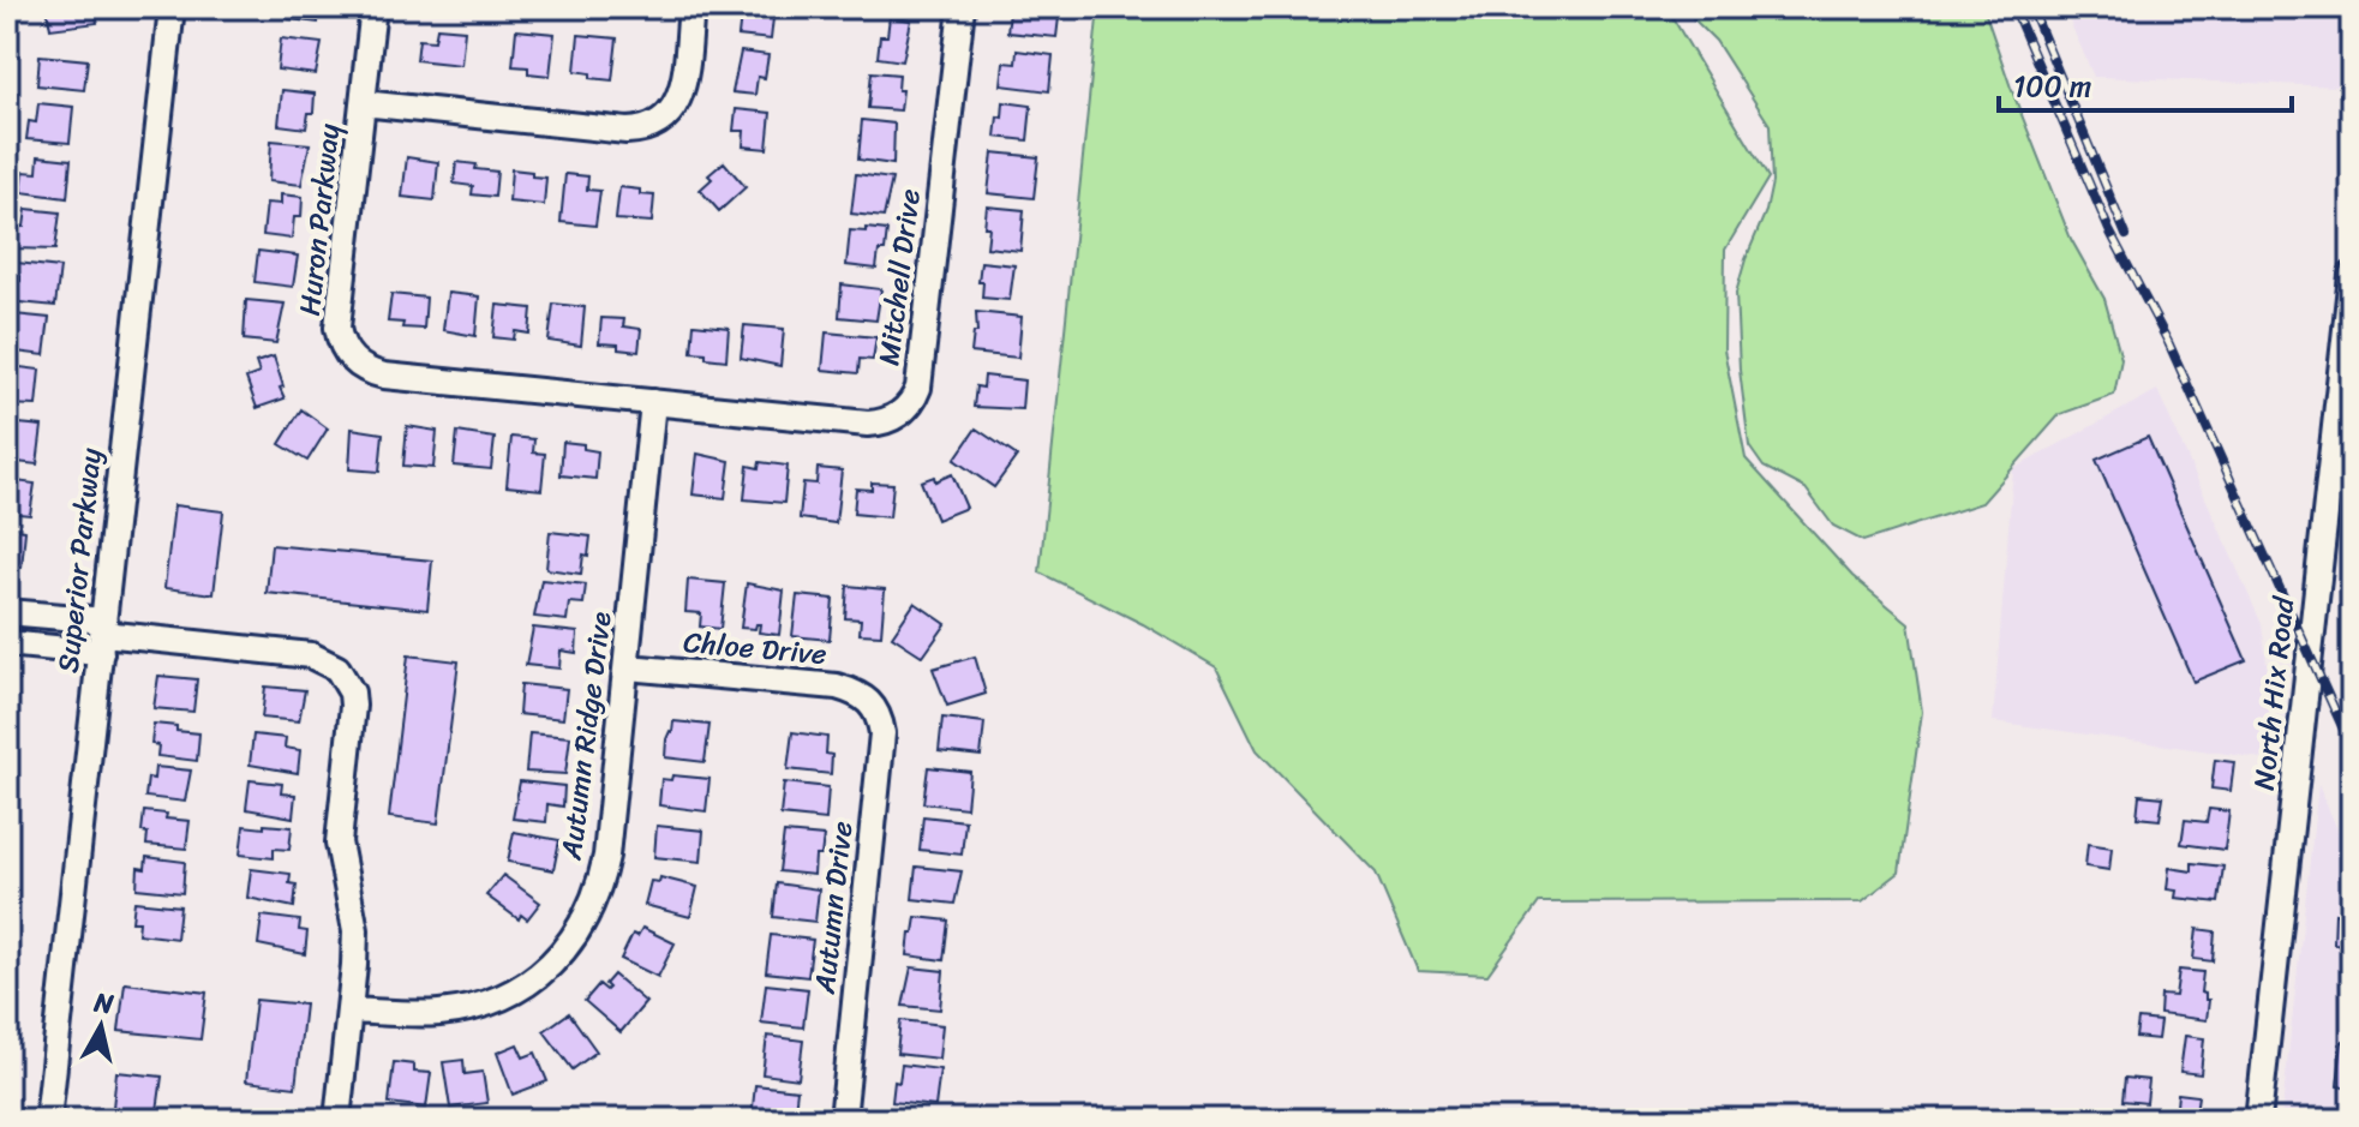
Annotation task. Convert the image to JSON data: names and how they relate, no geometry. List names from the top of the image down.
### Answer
{
  "streets": {
    "street": [
      "Huron Parkway",
      "Mitchell Drive",
      "Superior Parkway",
      "Chloe Drive",
      "North Hix Road",
      "Autumn Ridge Drive",
      "Autumn Drive"
    ]
  },
  "crossings": [
    ["Huron Parkway", "Mitchell Drive"],
    ["Huron Parkway", "Autumn Ridge Drive"],
    ["Mitchell Drive", "Autumn Ridge Drive"],
    ["Chloe Drive", "Autumn Ridge Drive"],
    ["Chloe Drive", "Autumn Drive"]
  ],
  "scale_bar": "100 m",
  "north": "top"
}
